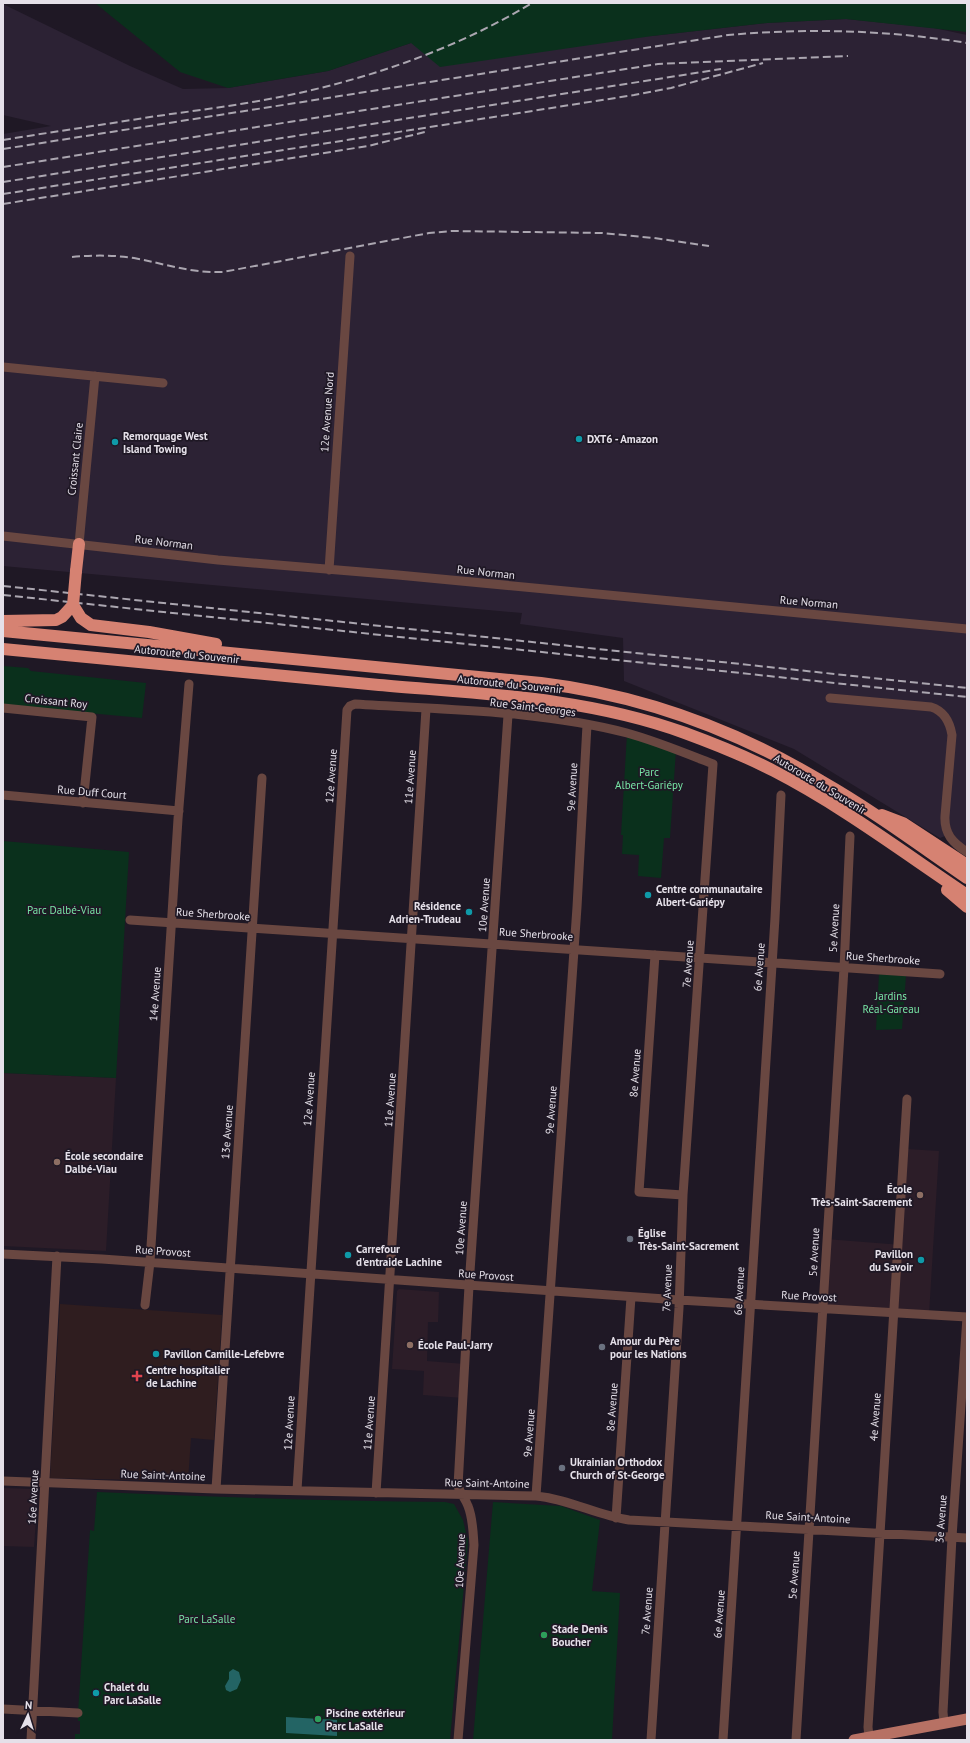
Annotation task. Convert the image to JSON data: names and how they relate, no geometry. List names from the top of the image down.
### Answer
{
  "streets": {
    "highway": ["Autoroute du Souvenir"],
    "street": [
      "12e Avenue Nord",
      "Croissant Claire",
      "Rue Norman",
      "Croissant Roy",
      "Rue Saint-Georges",
      "12e Avenue",
      "11e Avenue",
      "9e Avenue",
      "Rue Duff Court",
      "10e Avenue",
      "Rue Sherbrooke",
      "5e Avenue",
      "7e Avenue",
      "6e Avenue",
      "14e Avenue",
      "8e Avenue",
      "13e Avenue",
      "Rue Provost",
      "4e Avenue",
      "Rue Saint-Antoine",
      "16e Avenue",
      "3e Avenue"
    ]
  },
  "crossings": [
    ["12e Avenue Nord", "Rue Norman"],
    ["Croissant Claire", "Rue Norman"],
    ["Croissant Roy", "Rue Duff Court"],
    ["Rue Saint-Georges", "12e Avenue"],
    ["Rue Saint-Georges", "11e Avenue"],
    ["Rue Saint-Georges", "9e Avenue"],
    ["Rue Saint-Georges", "10e Avenue"],
    ["Rue Saint-Georges", "7e Avenue"],
    ["12e Avenue", "Rue Sherbrooke"],
    ["12e Avenue", "Rue Provost"],
    ["12e Avenue", "Rue Saint-Antoine"],
    ["11e Avenue", "Rue Sherbrooke"],
    ["11e Avenue", "Rue Provost"],
    ["11e Avenue", "Rue Saint-Antoine"],
    ["9e Avenue", "Rue Sherbrooke"],
    ["9e Avenue", "Rue Provost"],
    ["9e Avenue", "Rue Saint-Antoine"],
    ["Rue Duff Court", "14e Avenue"],
    ["10e Avenue", "Rue Sherbrooke"],
    ["10e Avenue", "Rue Provost"],
    ["10e Avenue", "Rue Saint-Antoine"],
    ["Rue Sherbrooke", "5e Avenue"],
    ["Rue Sherbrooke", "7e Avenue"],
    ["Rue Sherbrooke", "6e Avenue"],
    ["Rue Sherbrooke", "14e Avenue"],
    ["Rue Sherbrooke", "8e Avenue"],
    ["Rue Sherbrooke", "13e Avenue"],
    ["5e Avenue", "Rue Provost"],
    ["5e Avenue", "Rue Saint-Antoine"],
    ["7e Avenue", "8e Avenue"],
    ["7e Avenue", "Rue Provost"],
    ["7e Avenue", "Rue Saint-Antoine"],
    ["6e Avenue", "Rue Provost"],
    ["6e Avenue", "Rue Saint-Antoine"],
    ["14e Avenue", "Rue Provost"],
    ["8e Avenue", "Rue Provost"],
    ["8e Avenue", "Rue Saint-Antoine"],
    ["13e Avenue", "Rue Provost"],
    ["13e Avenue", "Rue Saint-Antoine"],
    ["Rue Provost", "4e Avenue"],
    ["Rue Provost", "16e Avenue"],
    ["Rue Provost", "3e Avenue"],
    ["4e Avenue", "Rue Saint-Antoine"],
    ["Rue Saint-Antoine", "16e Avenue"],
    ["Rue Saint-Antoine", "3e Avenue"]
  ],
  "parks": [
    "Parc Albert-Gariépy",
    "Parc Dalbé-Viau",
    "Jardins Réal-Gareau",
    "Parc LaSalle"
  ],
  "places": {
    "other": [
      "DXT6 - Amazon",
      "Remorquage West Island Towing",
      "Centre communautaire Albert-Gariépy",
      "Résidence Adrien-Trudeau",
      "École secondaire Dalbé-Viau",
      "École Très-Saint-Sacrement",
      "Église Très-Saint-Sacrement",
      "Carrefour d'entraide Lachine",
      "Pavillon du Savoir",
      "École Paul-Jarry",
      "Amour du Père pour les Nations",
      "Pavillon Camille-Lefebvre",
      "Ukrainian Orthodox Church of St-George",
      "Stade Denis Boucher",
      "Chalet du Parc LaSalle",
      "Piscine extérieur Parc LaSalle"
    ],
    "health": ["Centre hospitalier de Lachine"]
  },
  "north": "top"
}
